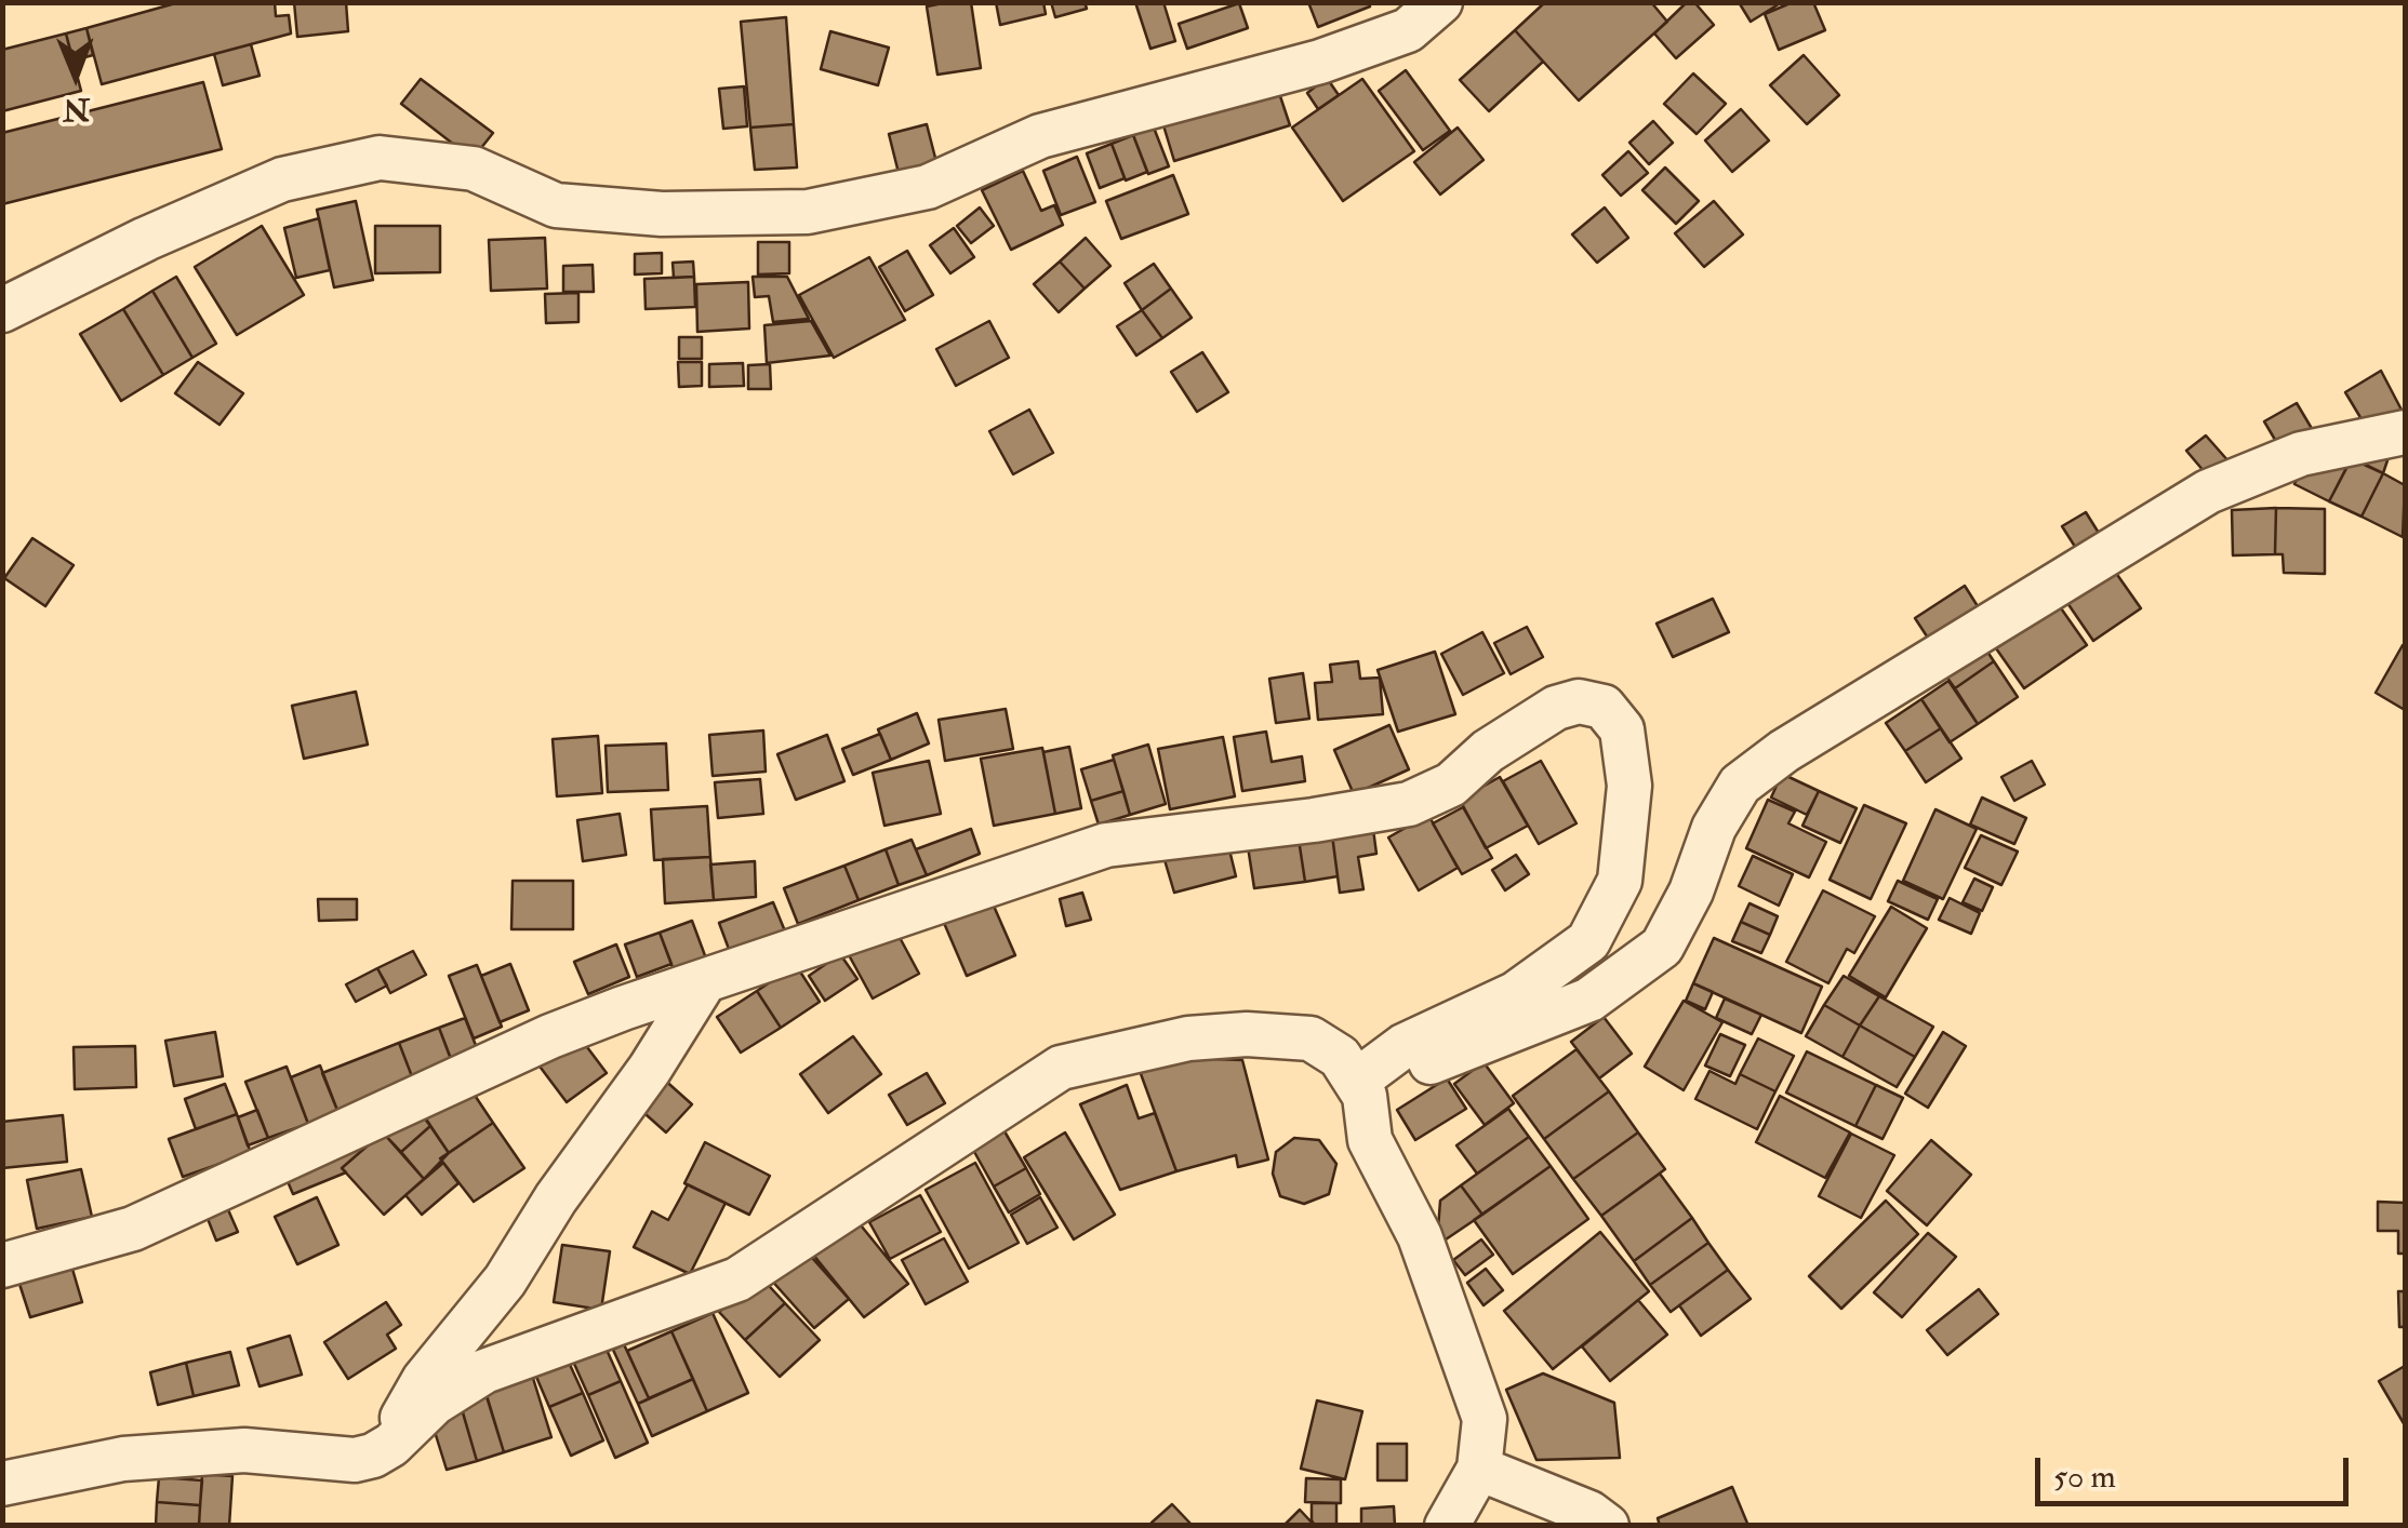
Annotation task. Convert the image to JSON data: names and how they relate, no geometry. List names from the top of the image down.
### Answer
{
  "scale_bar": "50 m",
  "north": "bottom"
}
